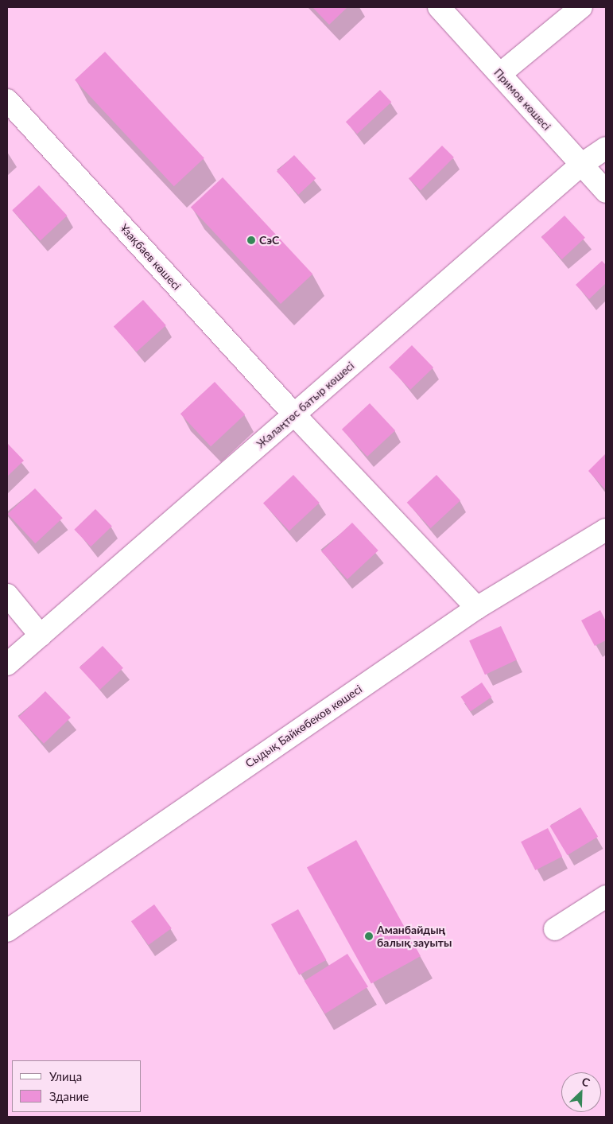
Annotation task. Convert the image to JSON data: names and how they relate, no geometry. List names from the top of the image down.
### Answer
{
  "streets": {
    "street": [
      "Примов көшесі",
      "Ұзақбаев көшесі",
      "Жалаңтөс батыр көшесі",
      "Сыдық Байкөбеков көшесі"
    ]
  },
  "crossings": [
    ["Примов көшесі", "Жалаңтөс батыр көшесі"],
    ["Ұзақбаев көшесі", "Жалаңтөс батыр көшесі"],
    ["Ұзақбаев көшесі", "Сыдық Байкөбеков көшесі"]
  ],
  "places": ["СэС", "Аманбайдың балық зауыты"],
  "legend": ["Улица", "Здание"],
  "north": "top right"
}
